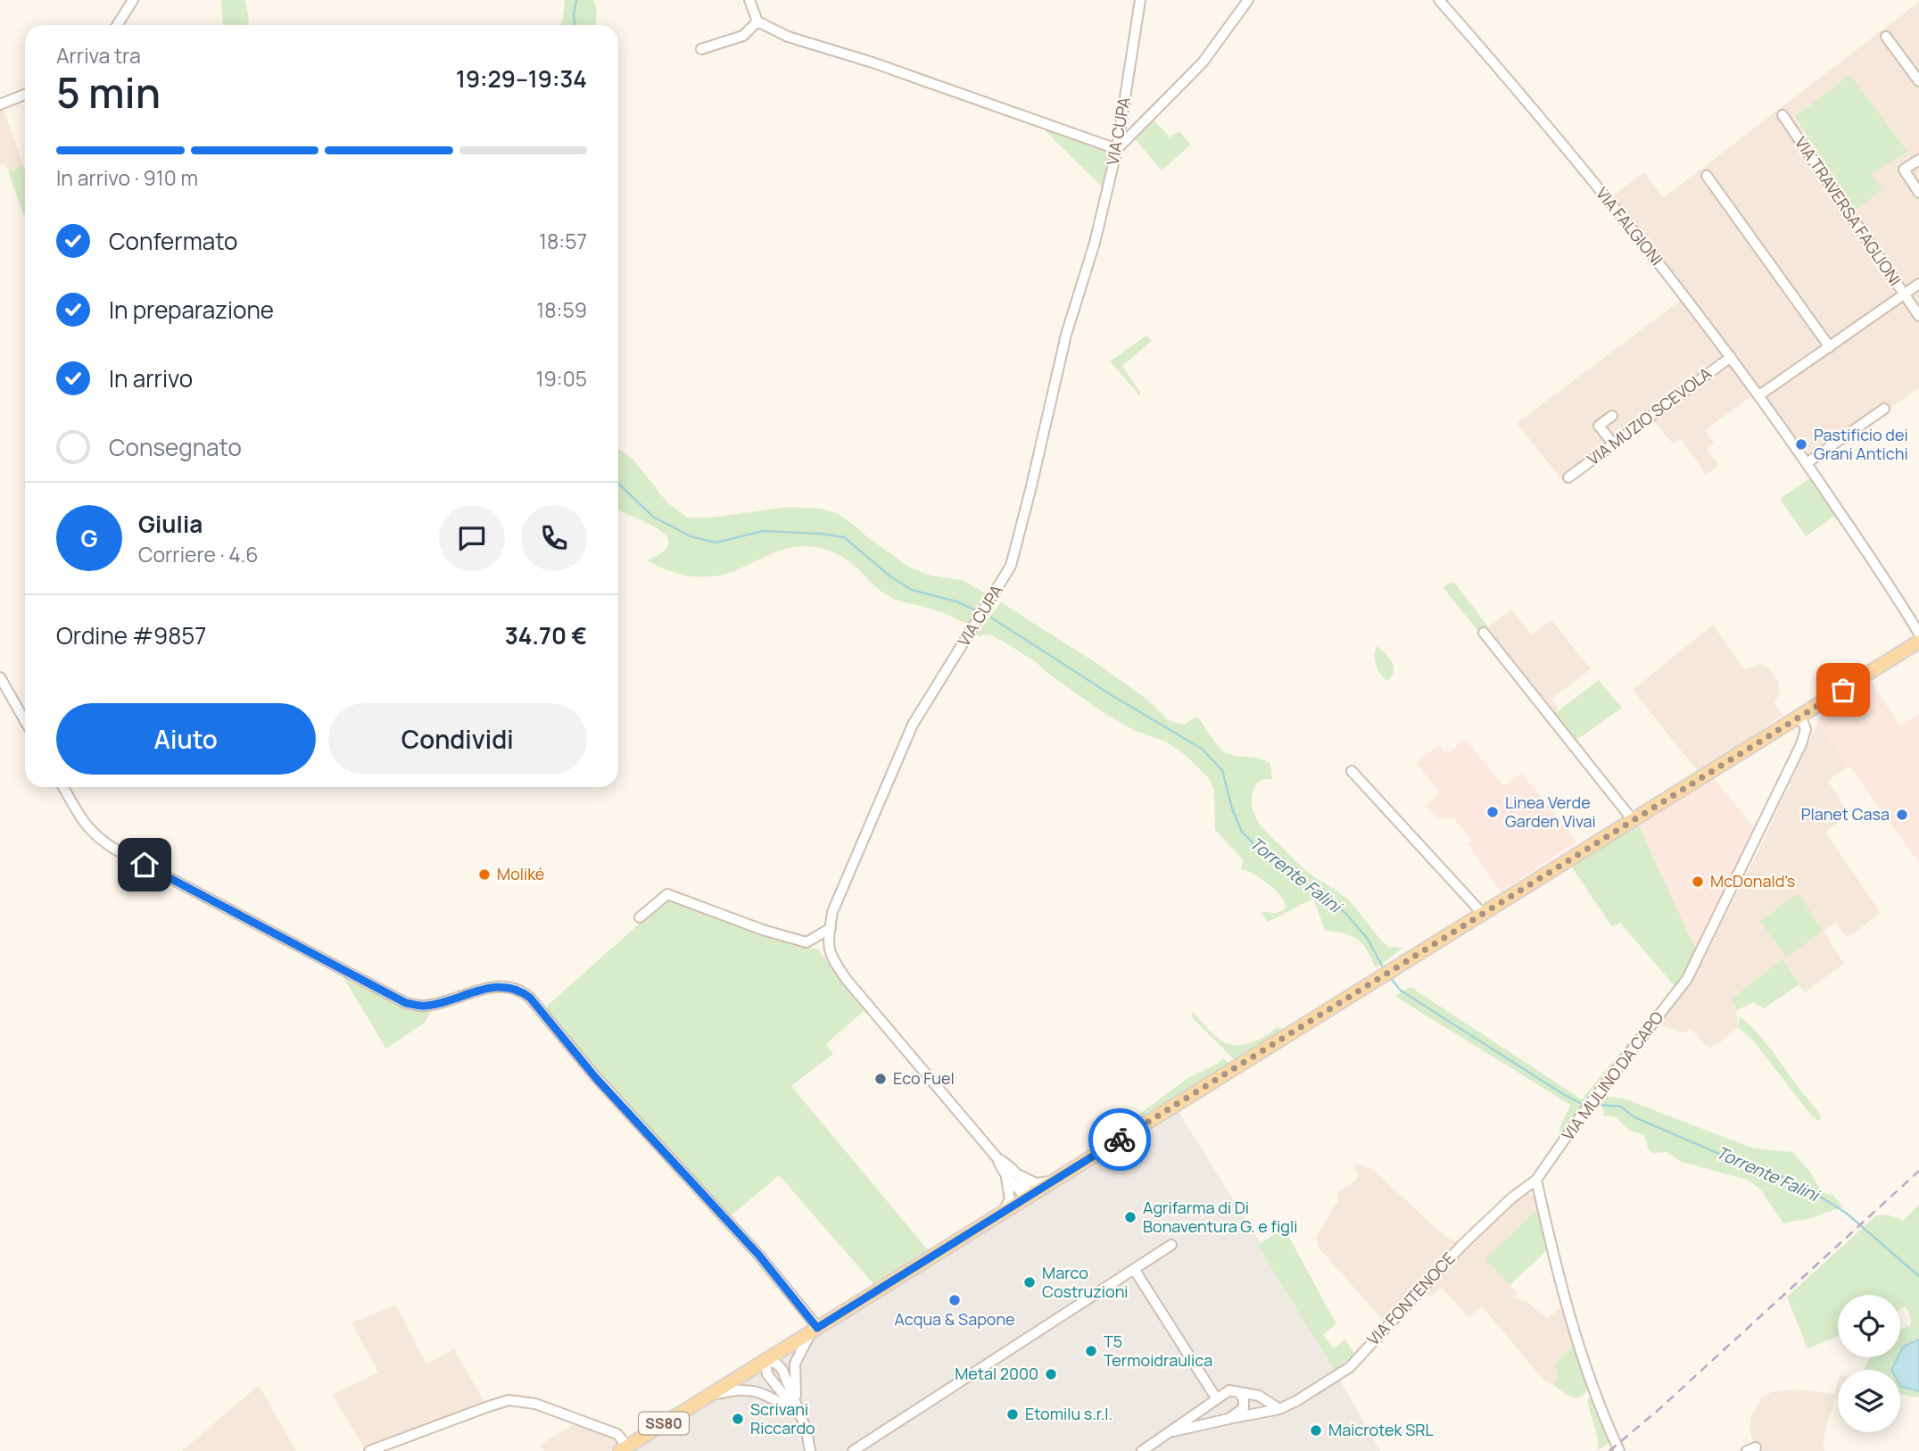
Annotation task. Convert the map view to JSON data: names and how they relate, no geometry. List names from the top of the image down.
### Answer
{
  "streets": {
    "main road": ["SS80"],
    "street": [
      "VIA CUPA",
      "VIA TRAVERSA FAGLIONI",
      "VIA FALGIONI",
      "VIA MUZIO SCEVOLA",
      "VIA MULINO DA CAPO",
      "VIA FONTENOCE"
    ]
  },
  "crossings": [
    ["VIA CUPA", "SS80"],
    ["VIA TRAVERSA FAGLIONI", "VIA FALGIONI"],
    ["VIA FALGIONI", "VIA MUZIO SCEVOLA"],
    ["VIA MULINO DA CAPO", "VIA FONTENOCE"],
    ["VIA MULINO DA CAPO", "SS80"]
  ],
  "water": ["Torrente Falini"],
  "places": [
    "Pastificio dei Grani Antichi",
    "Linea Verde Garden Vivai",
    "Planet Casa",
    "Moliké",
    "McDonald's",
    "Eco Fuel",
    "Agrifarma di Di Bonaventura G. e figli",
    "Marco Costruzioni",
    "Acqua & Sapone",
    "T5 Termoidraulica",
    "Metal 2000",
    "Etomilu s.r.l.",
    "Scrivani Riccardo",
    "Maicrotek SRL"
  ],
  "page": {
    "heading": ["5 min", "Arriva tra", "19:29–19:34"],
    "panel": [
      "Giulia",
      "Corriere · 4.6",
      "Ordine #9857",
      "34.70 €"
    ],
    "bar": "In arrivo · 910 m",
    "list": [
      ["Confermato", "18:57"],
      ["In preparazione", "18:59"],
      ["In arrivo", "19:05"],
      "Consegnato"
    ],
    "round": "G",
    "buttons": ["Aiuto", "Condividi"]
  }
}
